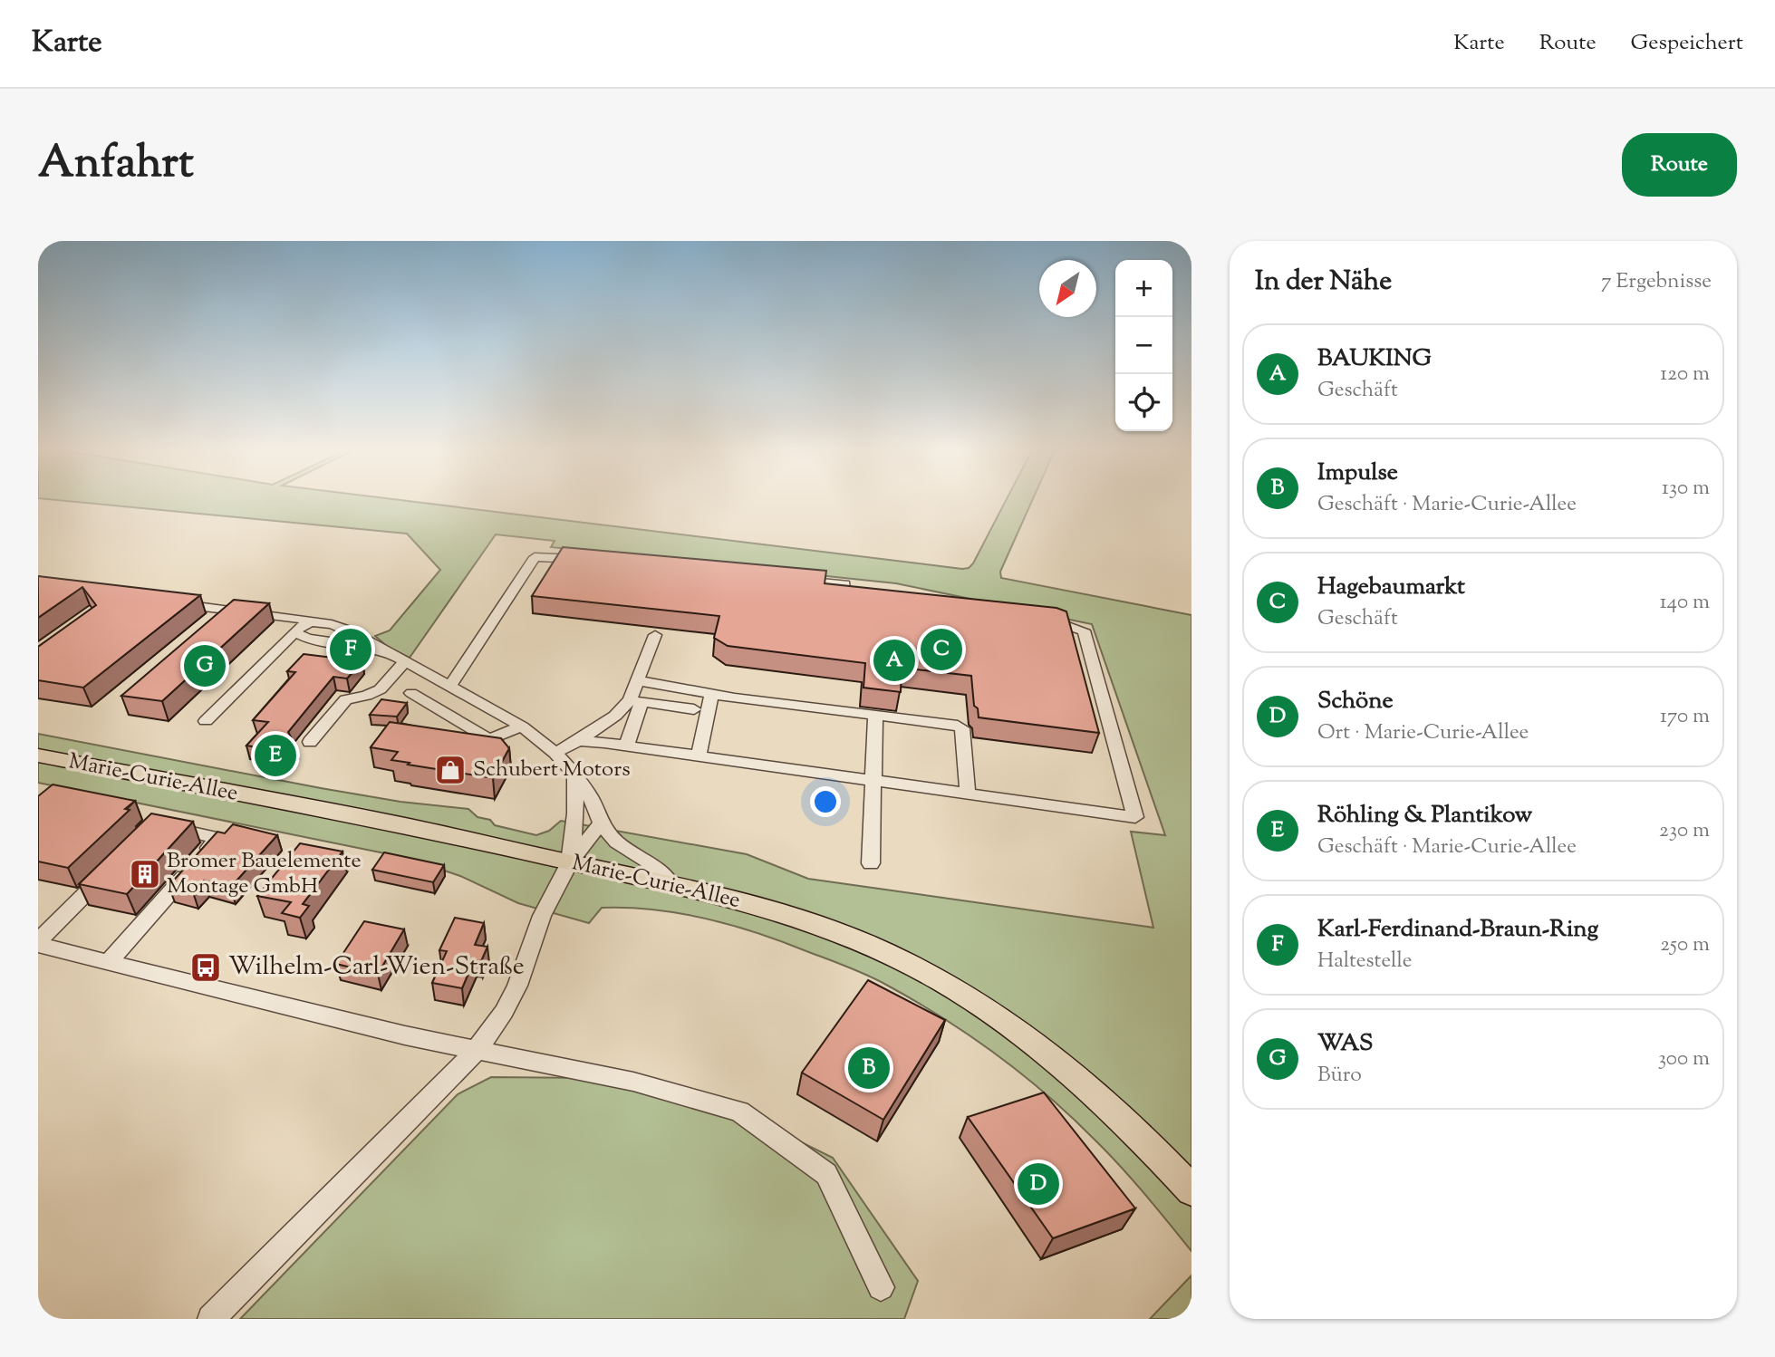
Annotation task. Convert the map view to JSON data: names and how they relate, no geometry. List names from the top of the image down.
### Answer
{
  "streets": {
    "main road": ["Marie-Curie-Allee"]
  },
  "places": {
    "shop": ["Schubert Motors"],
    "building": ["Bromer Bauelemente Montage GmbH"],
    "bus stop": ["Wilhelm-Carl-Wien-Straße"]
  },
  "north": "bottom left",
  "page": {
    "header": "Karte",
    "nav": ["Karte", "Route", "Gespeichert"],
    "title": "Anfahrt",
    "buttons": "Route",
    "heading": ["In der Nähe", "7 Ergebnisse"],
    "map_buttons": ["+", "−"],
    "list": [
      {
        "mark": "A",
        "name": "BAUKING",
        "note": "Geschäft",
        "value": "120 m"
      },
      {
        "mark": "B",
        "name": "Impulse",
        "note": "Geschäft · Marie-Curie-Allee",
        "value": "130 m"
      },
      {
        "mark": "C",
        "name": "Hagebaumarkt",
        "note": "Geschäft",
        "value": "140 m"
      },
      {
        "mark": "D",
        "name": "Schöne",
        "note": "Ort · Marie-Curie-Allee",
        "value": "170 m"
      },
      {
        "mark": "E",
        "name": "Röhling & Plantikow",
        "note": "Geschäft · Marie-Curie-Allee",
        "value": "230 m"
      },
      {
        "mark": "F",
        "name": "Karl-Ferdinand-Braun-Ring",
        "note": "Haltestelle",
        "value": "250 m"
      },
      {
        "mark": "G",
        "name": "WAS",
        "note": "Büro",
        "value": "300 m"
      }
    ],
    "pins": [
      "C",
      "F",
      "A",
      "G",
      "E",
      "B",
      "D"
    ]
  }
}
